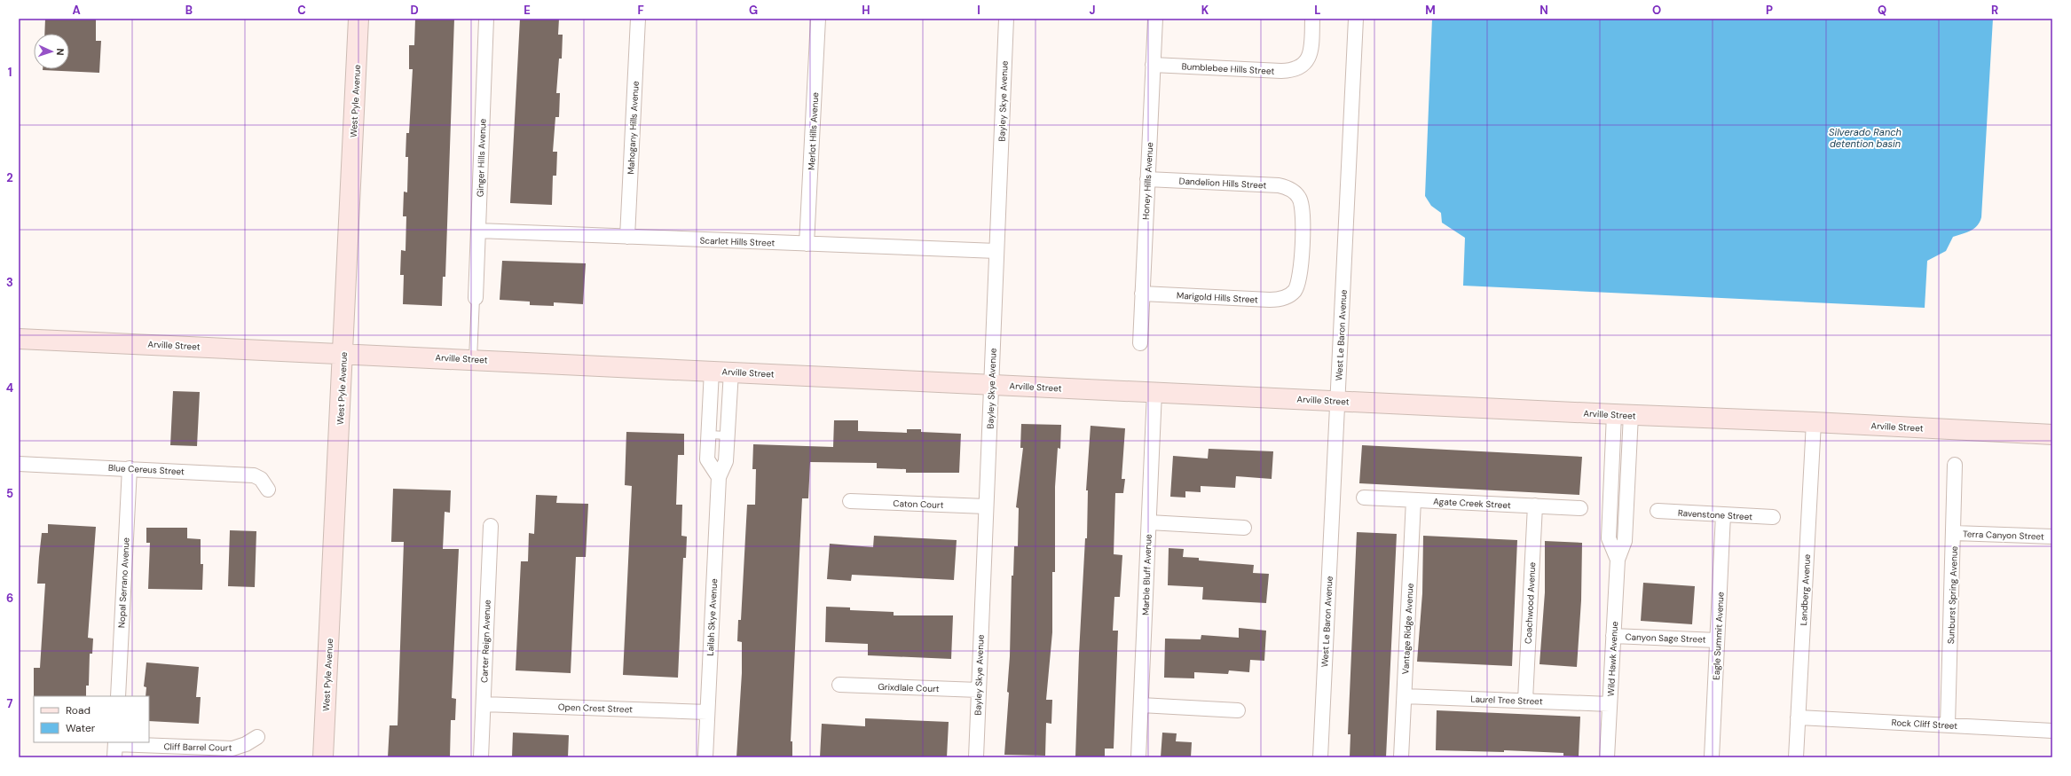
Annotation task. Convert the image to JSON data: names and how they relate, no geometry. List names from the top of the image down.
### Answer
{
  "streets": {
    "street": [
      "Bumblebee Hills Street",
      "West Pyle Avenue",
      "Bayley Skye Avenue",
      "Mahogany Hills Avenue",
      "Merlot Hills Avenue",
      "Ginger Hills Avenue",
      "Honey Hills Avenue",
      "Dandelion Hills Street",
      "Scarlet Hills Street",
      "Marigold Hills Street",
      "West Le Baron Avenue",
      "Arville Street",
      "Blue Cereus Street",
      "Agate Creek Street",
      "Caton Court",
      "Ravenstone Street",
      "Terra Canyon Street",
      "Marble Bluff Avenue",
      "Nopal Serrano Avenue",
      "Landberg Avenue",
      "Sunburst Spring Avenue",
      "Coachwood Avenue",
      "Lailah Skye Avenue",
      "Vantage Ridge Avenue",
      "Eagle Summit Avenue",
      "Canyon Sage Street",
      "Carter Reign Avenue",
      "Wild Hawk Avenue",
      "Grixdlale Court",
      "Laurel Tree Street",
      "Open Crest Street",
      "Rock Cliff Street",
      "Cliff Barrel Court"
    ]
  },
  "crossings": [
    ["Bumblebee Hills Street", "Honey Hills Avenue"],
    ["West Pyle Avenue", "Arville Street"],
    ["Bayley Skye Avenue", "Scarlet Hills Street"],
    ["Bayley Skye Avenue", "Arville Street"],
    ["Bayley Skye Avenue", "Caton Court"],
    ["Bayley Skye Avenue", "Grixdlale Court"],
    ["Mahogany Hills Avenue", "Scarlet Hills Street"],
    ["Merlot Hills Avenue", "Scarlet Hills Street"],
    ["Ginger Hills Avenue", "Scarlet Hills Street"],
    ["Honey Hills Avenue", "Dandelion Hills Street"],
    ["Honey Hills Avenue", "Marigold Hills Street"],
    ["Dandelion Hills Street", "Marigold Hills Street"],
    ["West Le Baron Avenue", "Arville Street"],
    ["Arville Street", "Marble Bluff Avenue"],
    ["Arville Street", "Landberg Avenue"],
    ["Arville Street", "Lailah Skye Avenue"],
    ["Arville Street", "Wild Hawk Avenue"],
    ["Blue Cereus Street", "Nopal Serrano Avenue"],
    ["Agate Creek Street", "Coachwood Avenue"],
    ["Agate Creek Street", "Vantage Ridge Avenue"],
    ["Ravenstone Street", "Eagle Summit Avenue"],
    ["Terra Canyon Street", "Sunburst Spring Avenue"],
    ["Landberg Avenue", "Rock Cliff Street"],
    ["Sunburst Spring Avenue", "Rock Cliff Street"],
    ["Coachwood Avenue", "Laurel Tree Street"],
    ["Lailah Skye Avenue", "Open Crest Street"],
    ["Vantage Ridge Avenue", "Laurel Tree Street"],
    ["Eagle Summit Avenue", "Canyon Sage Street"],
    ["Canyon Sage Street", "Wild Hawk Avenue"],
    ["Carter Reign Avenue", "Open Crest Street"],
    ["Wild Hawk Avenue", "Laurel Tree Street"]
  ],
  "water": ["Silverado Ranch detention basin"],
  "legend": ["Road", "Water"],
  "north": "right",
  "grid": {
    "columns": [
      "A",
      "B",
      "C",
      "D",
      "E",
      "F",
      "G",
      "H",
      "I",
      "J",
      "K",
      "L",
      "M",
      "N",
      "O",
      "P",
      "Q",
      "R"
    ],
    "rows": [
      "1",
      "2",
      "3",
      "4",
      "5",
      "6",
      "7"
    ]
  }
}
